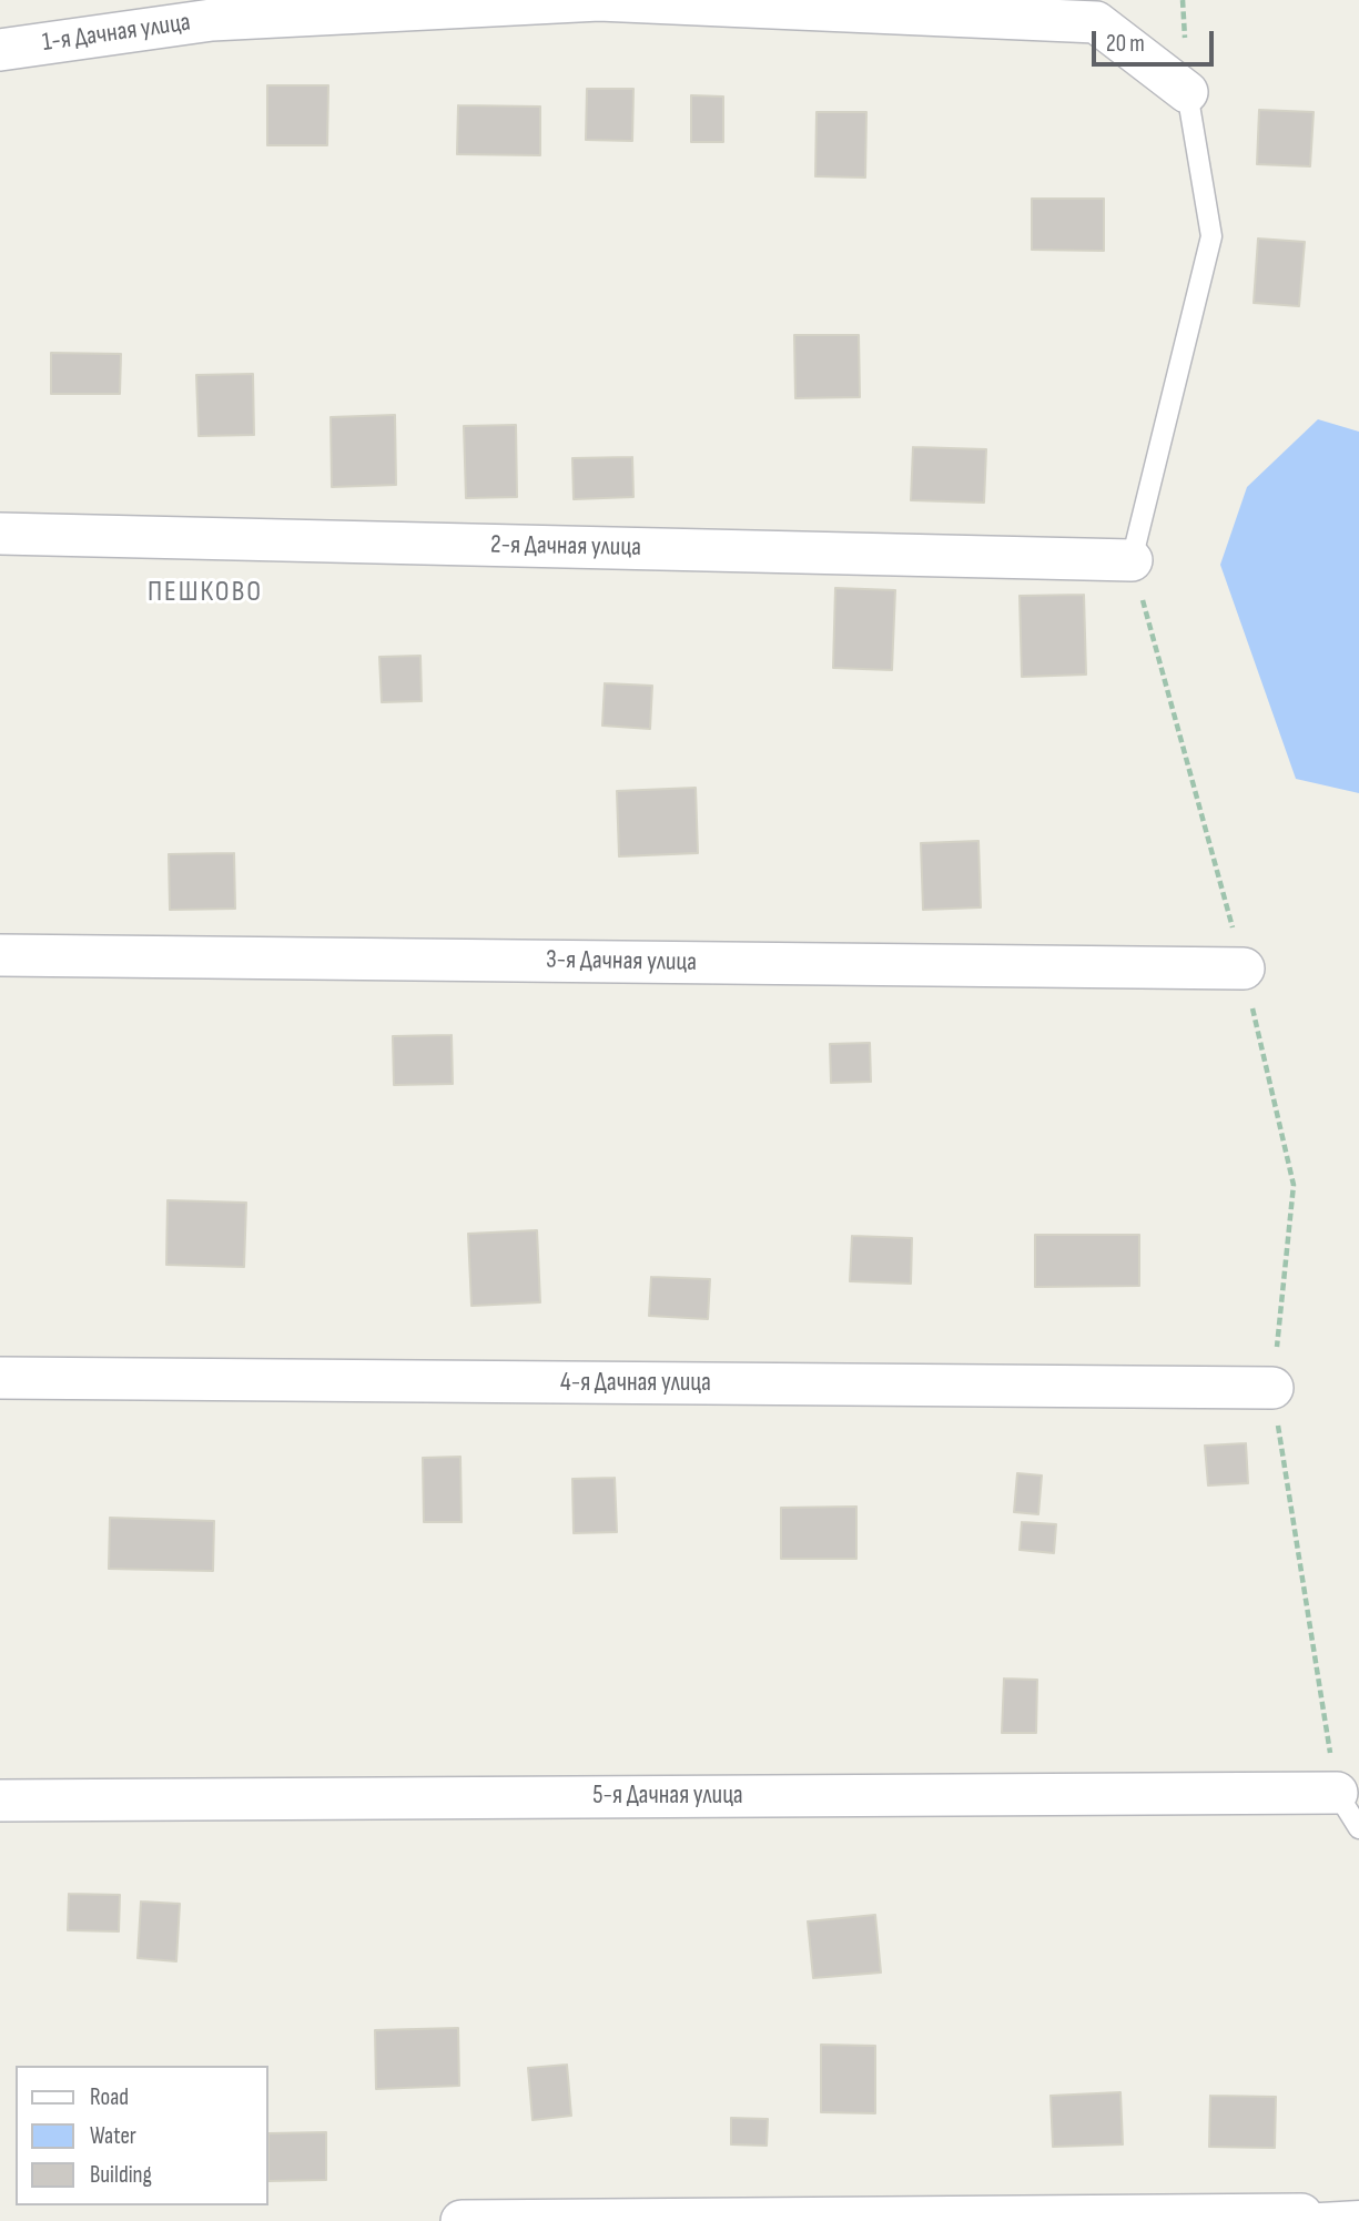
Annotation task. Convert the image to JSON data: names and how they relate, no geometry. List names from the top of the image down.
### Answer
{
  "streets": {
    "street": [
      "1-я Дачная улица",
      "2-я Дачная улица",
      "3-я Дачная улица",
      "4-я Дачная улица",
      "5-я Дачная улица"
    ]
  },
  "districts": ["ПЕШКОВО"],
  "legend": ["Road", "Water", "Building"],
  "scale_bar": "20 m"
}
